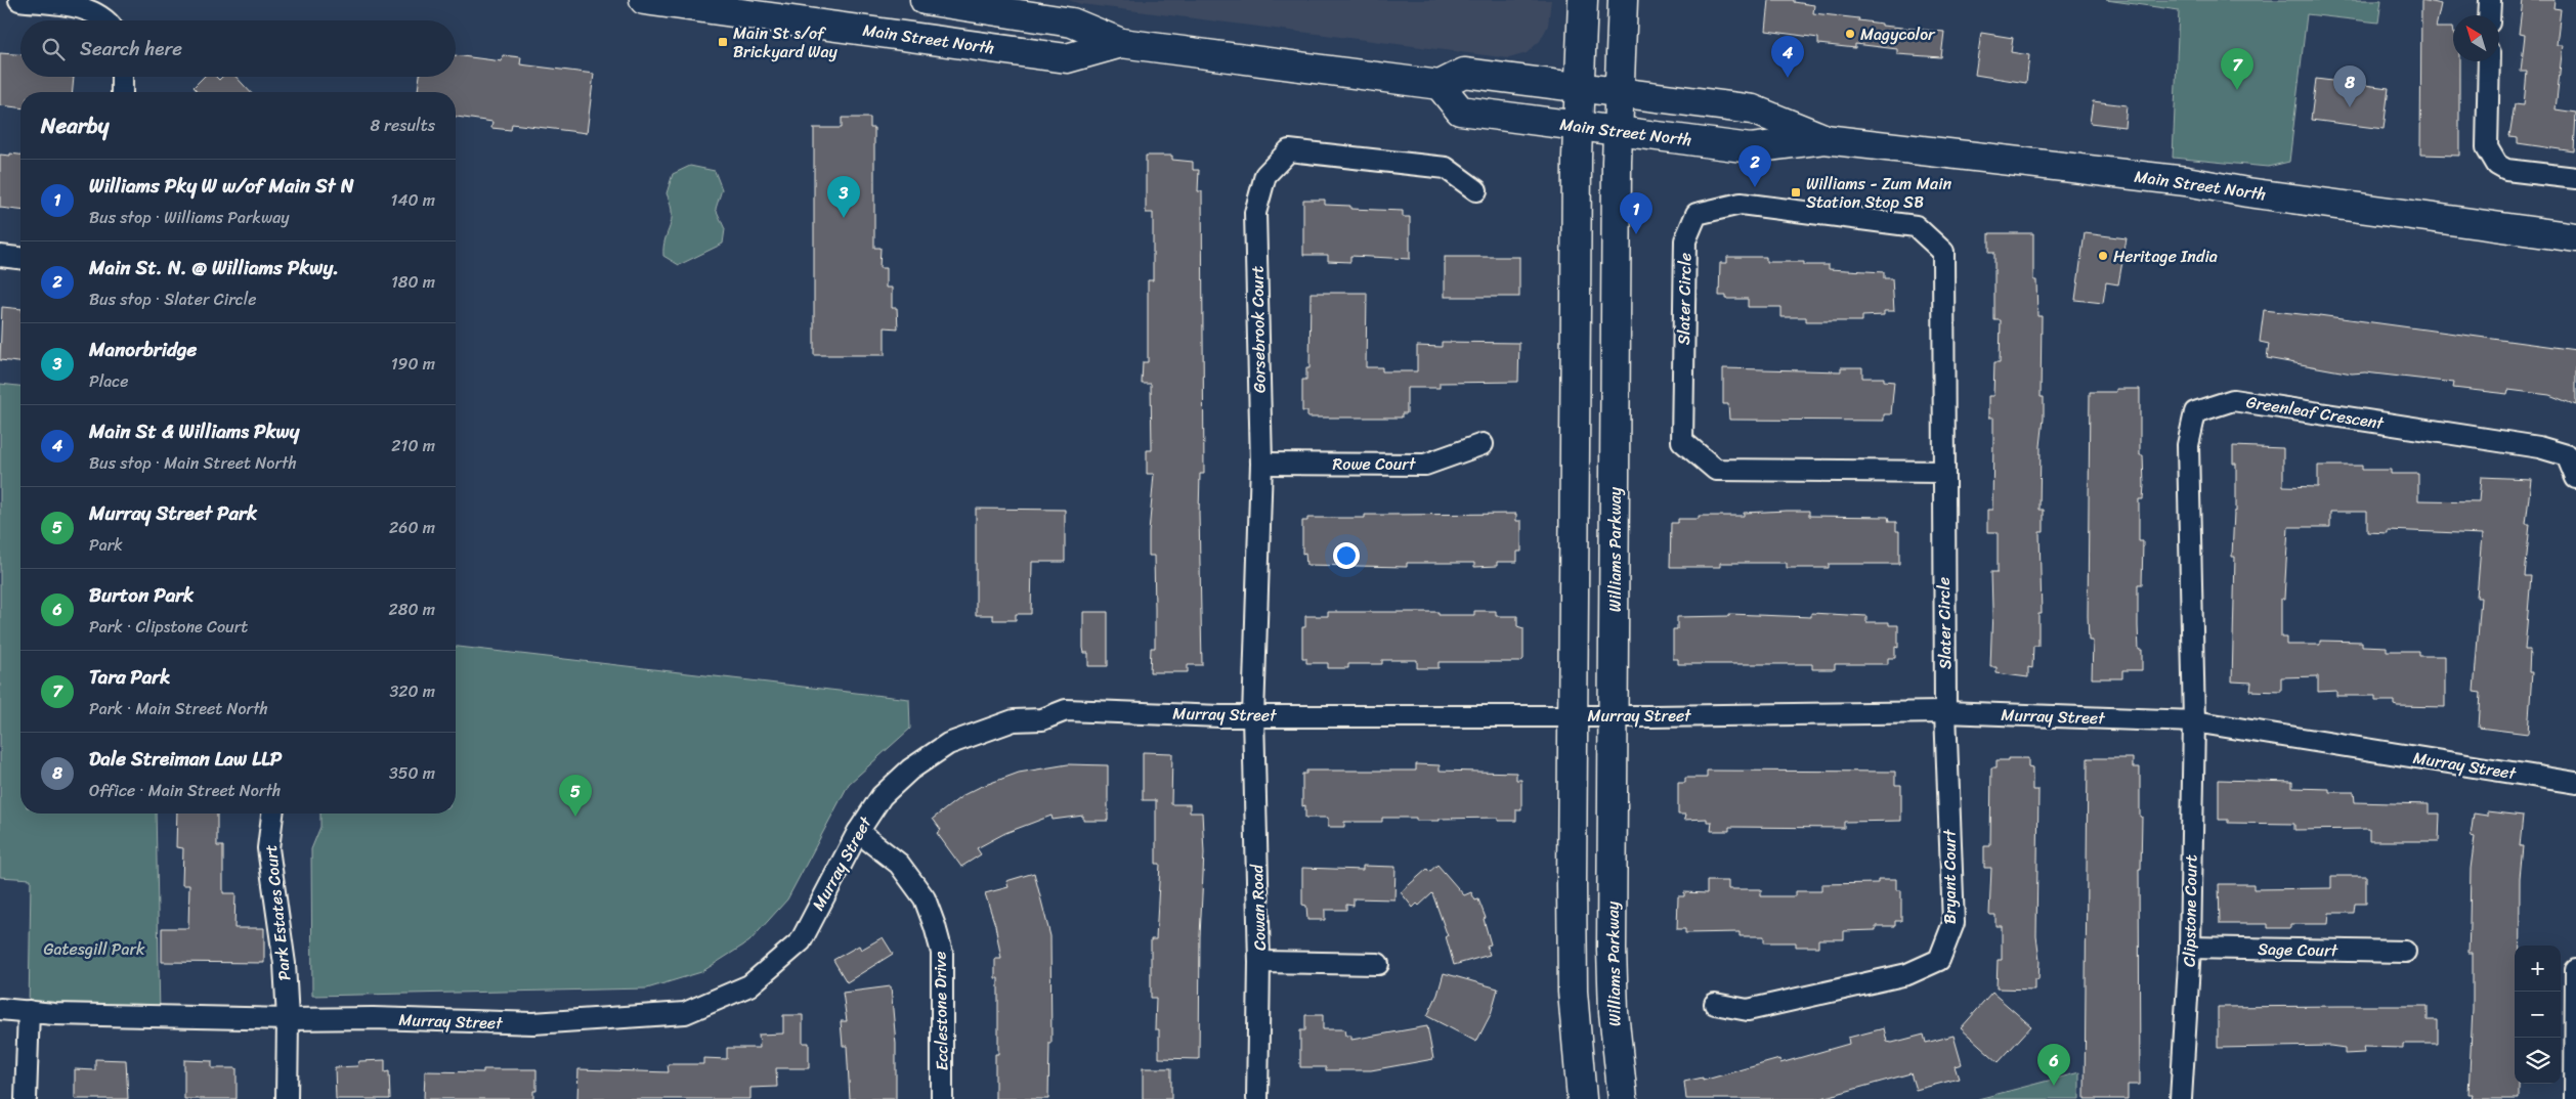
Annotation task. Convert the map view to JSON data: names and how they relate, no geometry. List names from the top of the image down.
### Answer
{
  "streets": {
    "main road": ["Main Street North", "Williams Parkway"],
    "street": [
      "Slater Circle",
      "Gorsebrook Court",
      "Greenleaf Crescent",
      "Rowe Court",
      "Murray Street",
      "Bryant Court",
      "Cowan Road",
      "Clipstone Court",
      "Park Estates Court",
      "Sage Court",
      "Ecclestone Drive"
    ]
  },
  "crossings": [
    ["Main Street North", "Williams Parkway"],
    ["Slater Circle", "Murray Street"],
    ["Slater Circle", "Bryant Court"],
    ["Gorsebrook Court", "Rowe Court"],
    ["Gorsebrook Court", "Murray Street"],
    ["Gorsebrook Court", "Cowan Road"],
    ["Greenleaf Crescent", "Murray Street"],
    ["Greenleaf Crescent", "Clipstone Court"],
    ["Williams Parkway", "Murray Street"],
    ["Murray Street", "Bryant Court"],
    ["Murray Street", "Cowan Road"],
    ["Murray Street", "Clipstone Court"],
    ["Murray Street", "Park Estates Court"],
    ["Murray Street", "Ecclestone Drive"],
    ["Clipstone Court", "Sage Court"]
  ],
  "parks": ["Gatesgill Park"],
  "places": {
    "other": ["Magycolor", "Heritage India"],
    "transit": ["Main St s/of Brickyard Way", "Williams - Zum Main Station Stop SB"]
  },
  "north": "top left",
  "page": {
    "search": "Search here",
    "pins": [
      "4",
      "7",
      "8",
      "2",
      "3",
      "1",
      "5",
      "6"
    ],
    "heading": ["Nearby", "8 results"],
    "list": [
      {
        "mark": "1",
        "name": "Williams Pky W w/of Main St N",
        "note": "Bus stop · Williams Parkway",
        "value": "140 m"
      },
      {
        "mark": "2",
        "name": "Main St. N. @ Williams Pkwy.",
        "note": "Bus stop · Slater Circle",
        "value": "180 m"
      },
      {
        "mark": "3",
        "name": "Manorbridge",
        "note": "Place",
        "value": "190 m"
      },
      {
        "mark": "4",
        "name": "Main St & Williams Pkwy",
        "note": "Bus stop · Main Street North",
        "value": "210 m"
      },
      {
        "mark": "5",
        "name": "Murray Street Park",
        "note": "Park",
        "value": "260 m"
      },
      {
        "mark": "6",
        "name": "Burton Park",
        "note": "Park · Clipstone Court",
        "value": "280 m"
      },
      {
        "mark": "7",
        "name": "Tara Park",
        "note": "Park · Main Street North",
        "value": "320 m"
      },
      {
        "mark": "8",
        "name": "Dale Streiman Law LLP",
        "note": "Office · Main Street North",
        "value": "350 m"
      }
    ],
    "map_buttons": ["+", "−"]
  }
}
